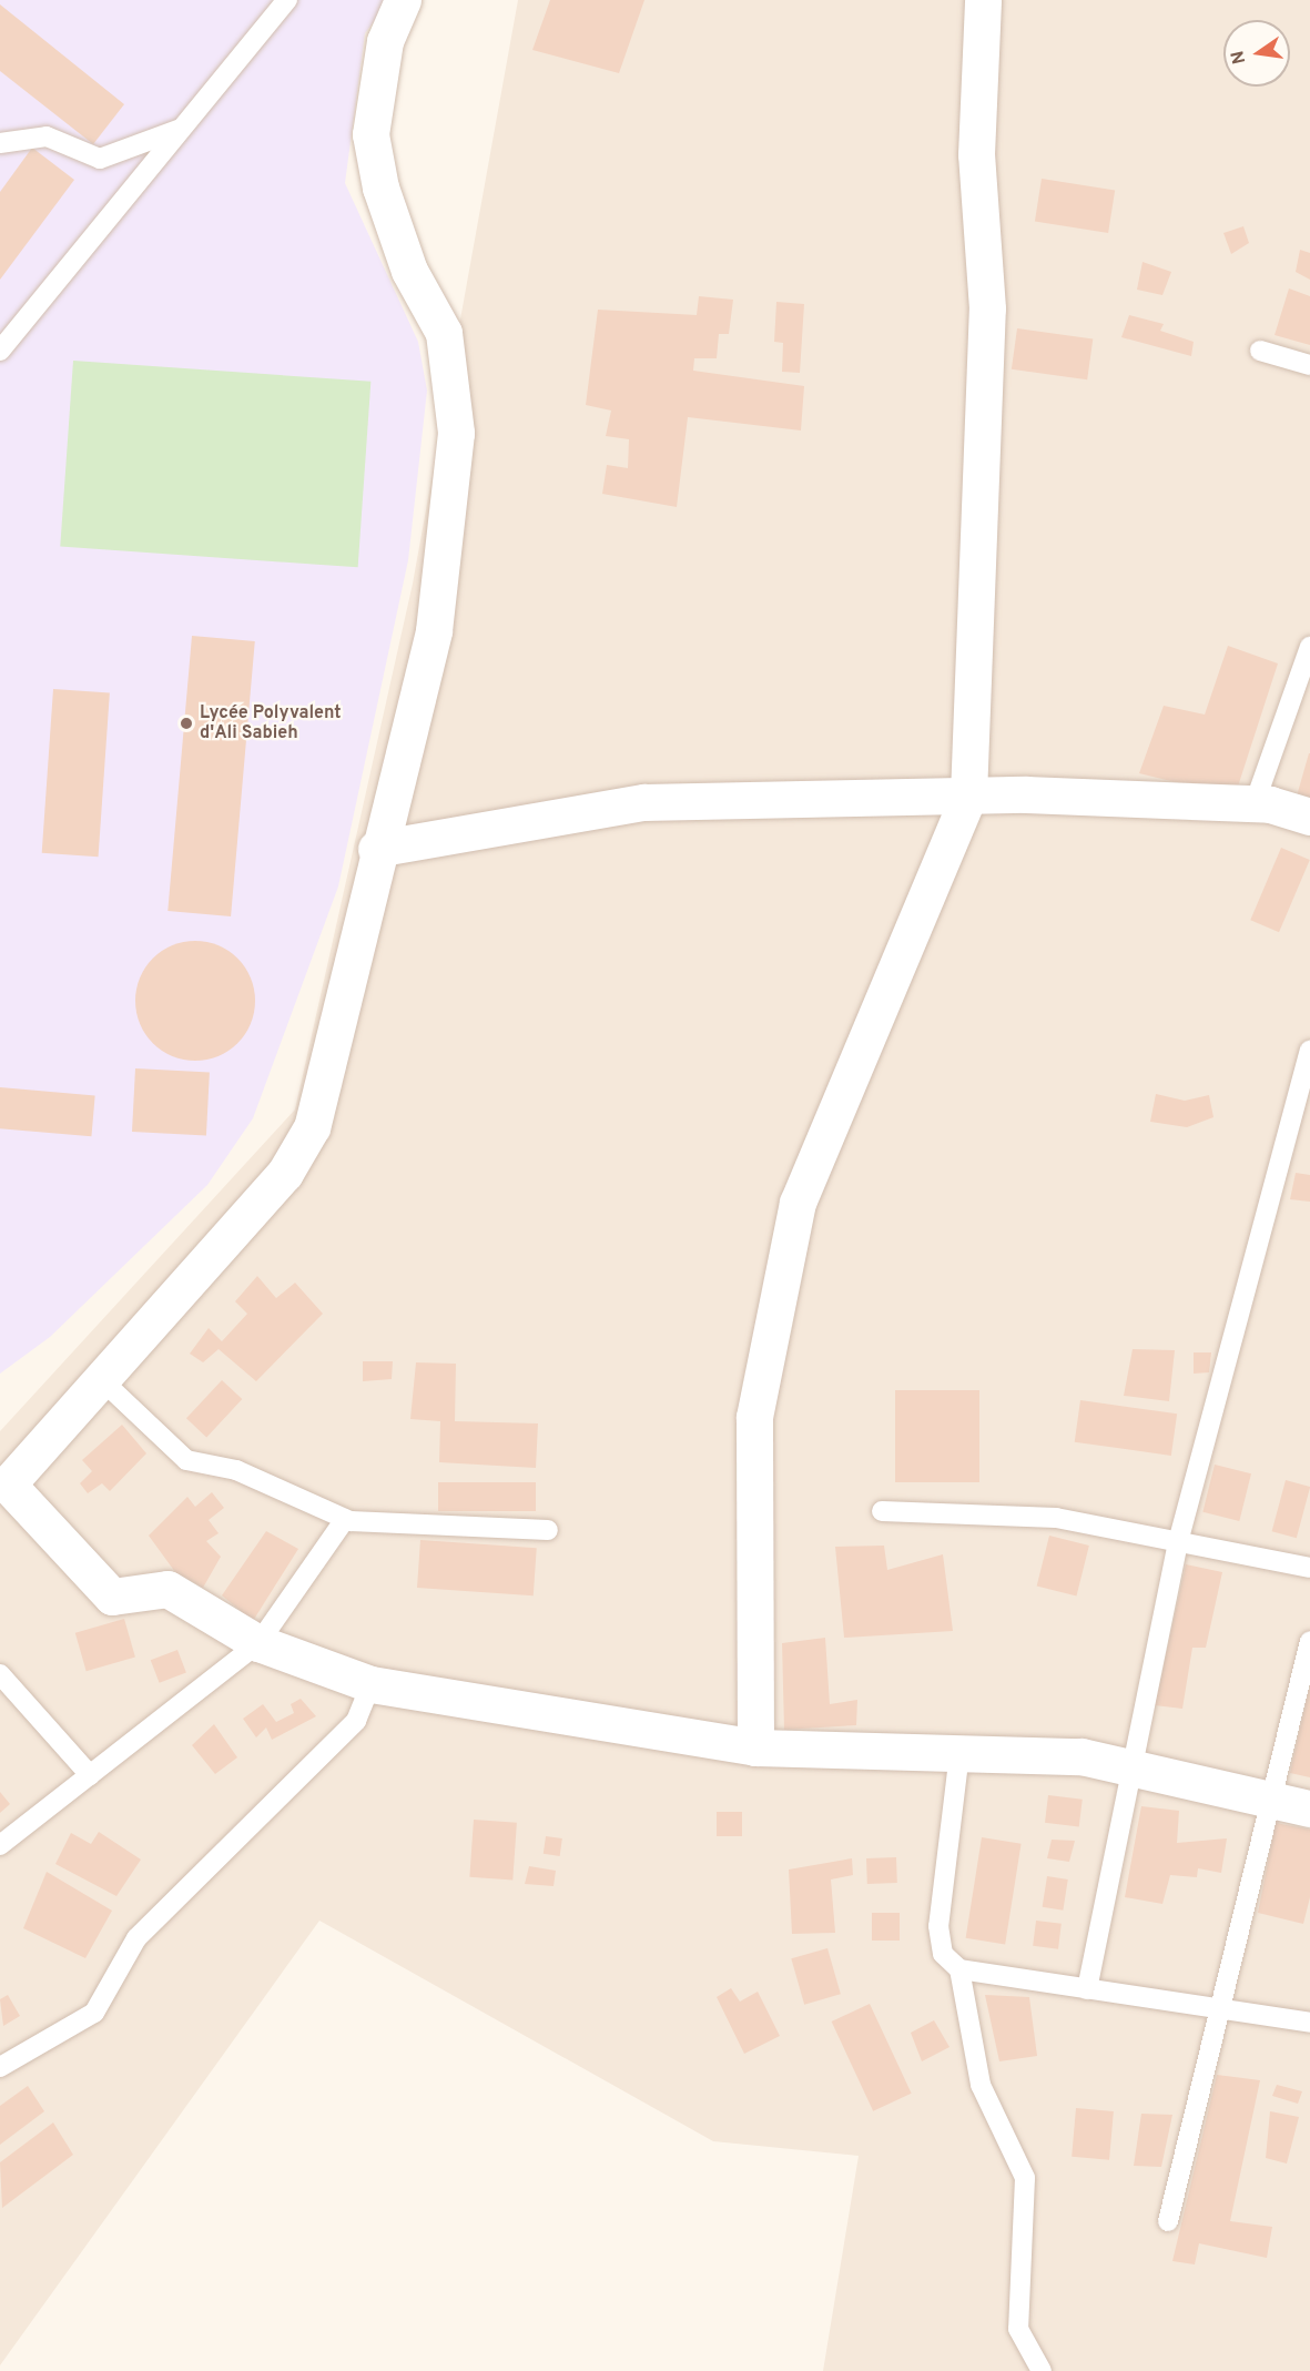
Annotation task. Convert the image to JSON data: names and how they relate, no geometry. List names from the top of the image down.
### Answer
{
  "places": ["Lycée Polyvalent d'Ali Sabieh"],
  "north": "left"
}
